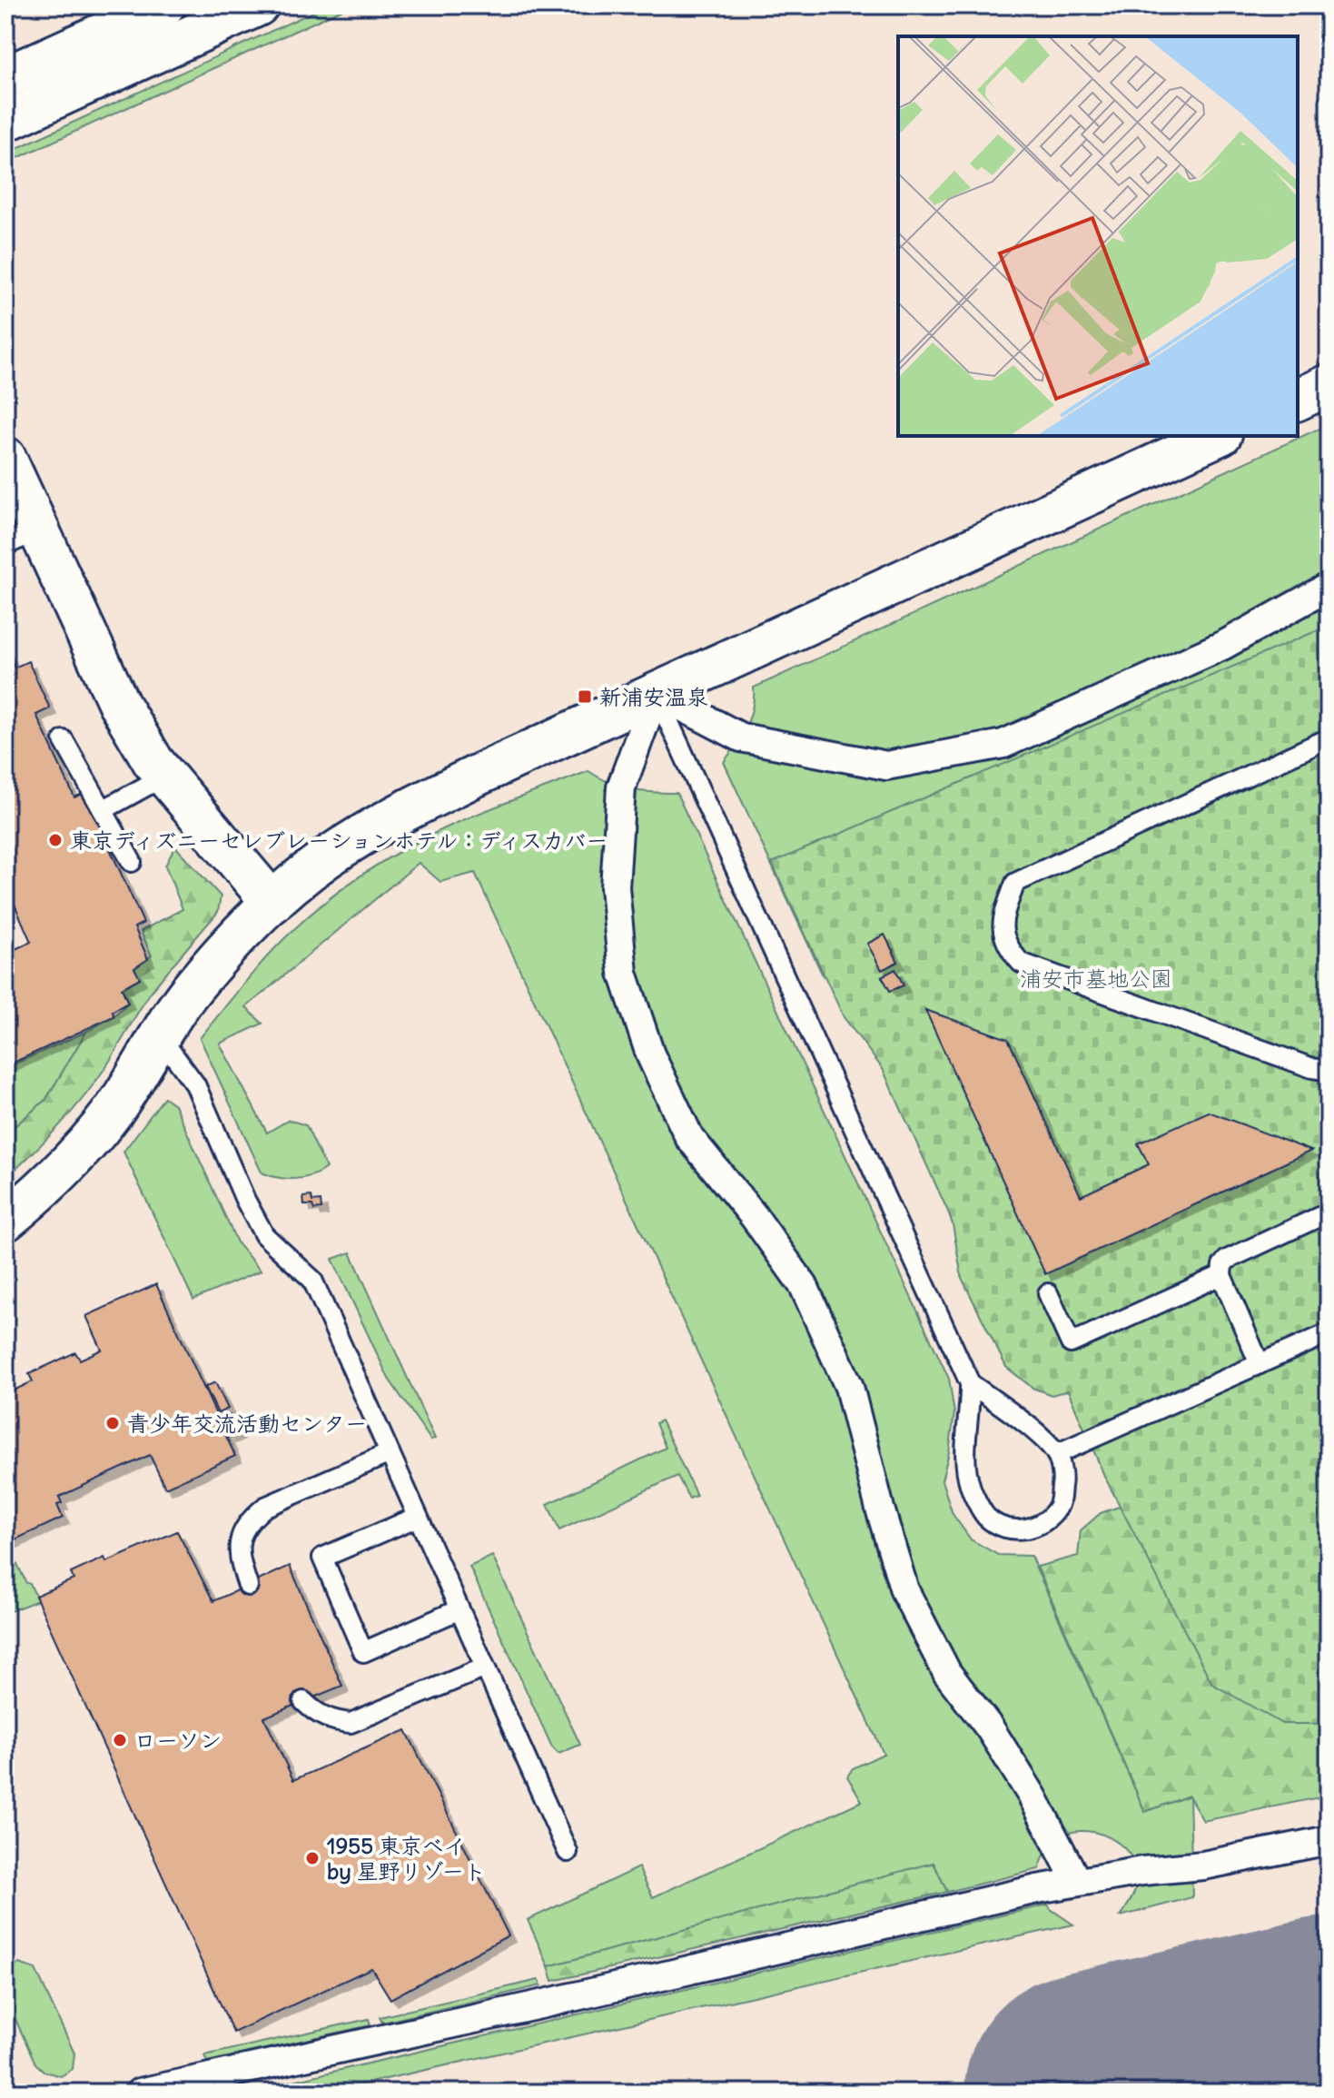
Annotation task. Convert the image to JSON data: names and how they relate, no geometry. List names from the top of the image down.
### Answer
{
  "parks": ["浦安市墓地公園"],
  "places": {
    "transit": ["新浦安温泉"],
    "other": [
      "東京ディズニーセレブレーションホテル：ディスカバー",
      "青少年交流活動センター",
      "ローソン",
      "1955 東京ベイ by 星野リゾート"
    ]
  }
}
